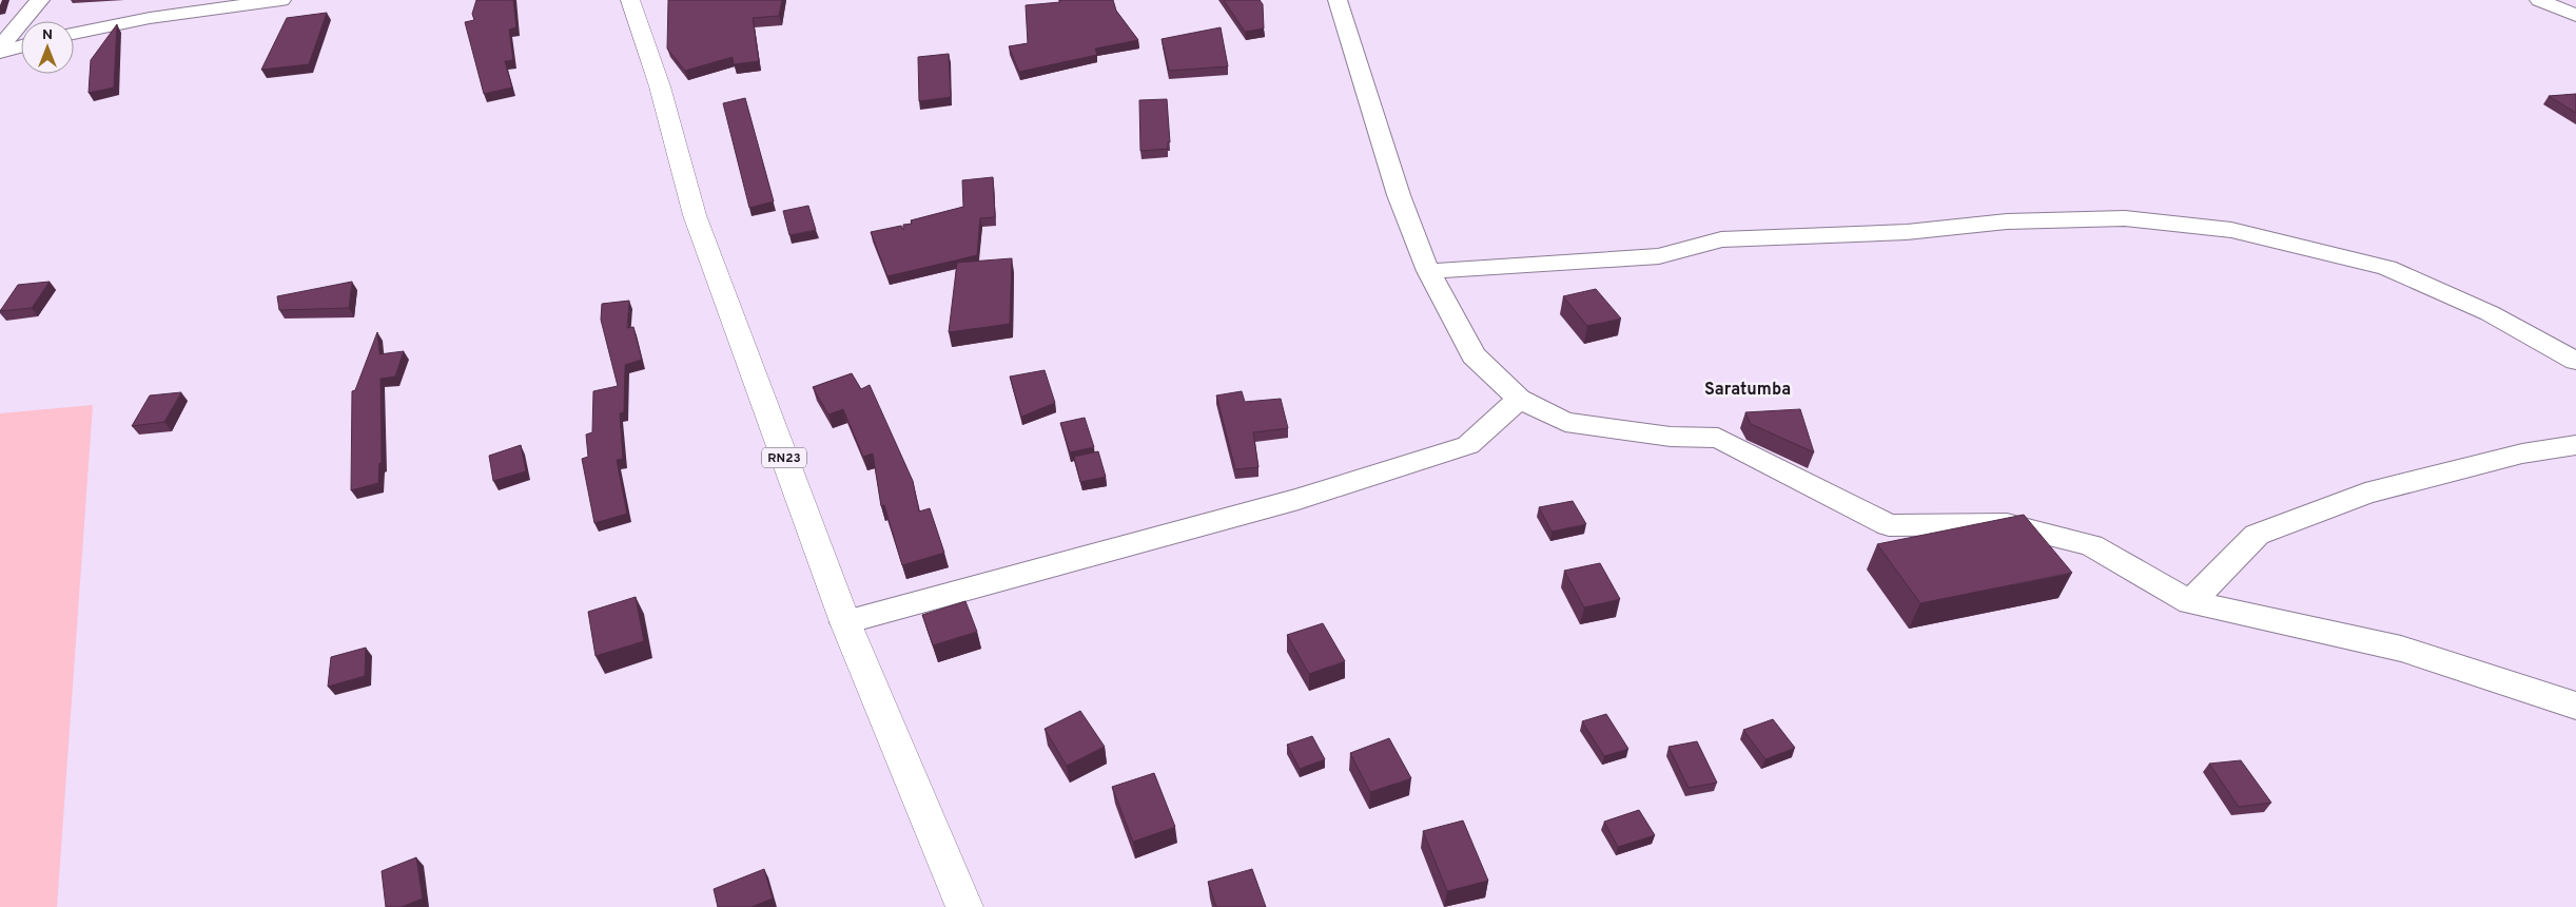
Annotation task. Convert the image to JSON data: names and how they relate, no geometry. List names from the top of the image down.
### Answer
{
  "streets": {
    "main road": ["RN23"]
  },
  "districts": ["Saratumba"],
  "north": "top"
}
